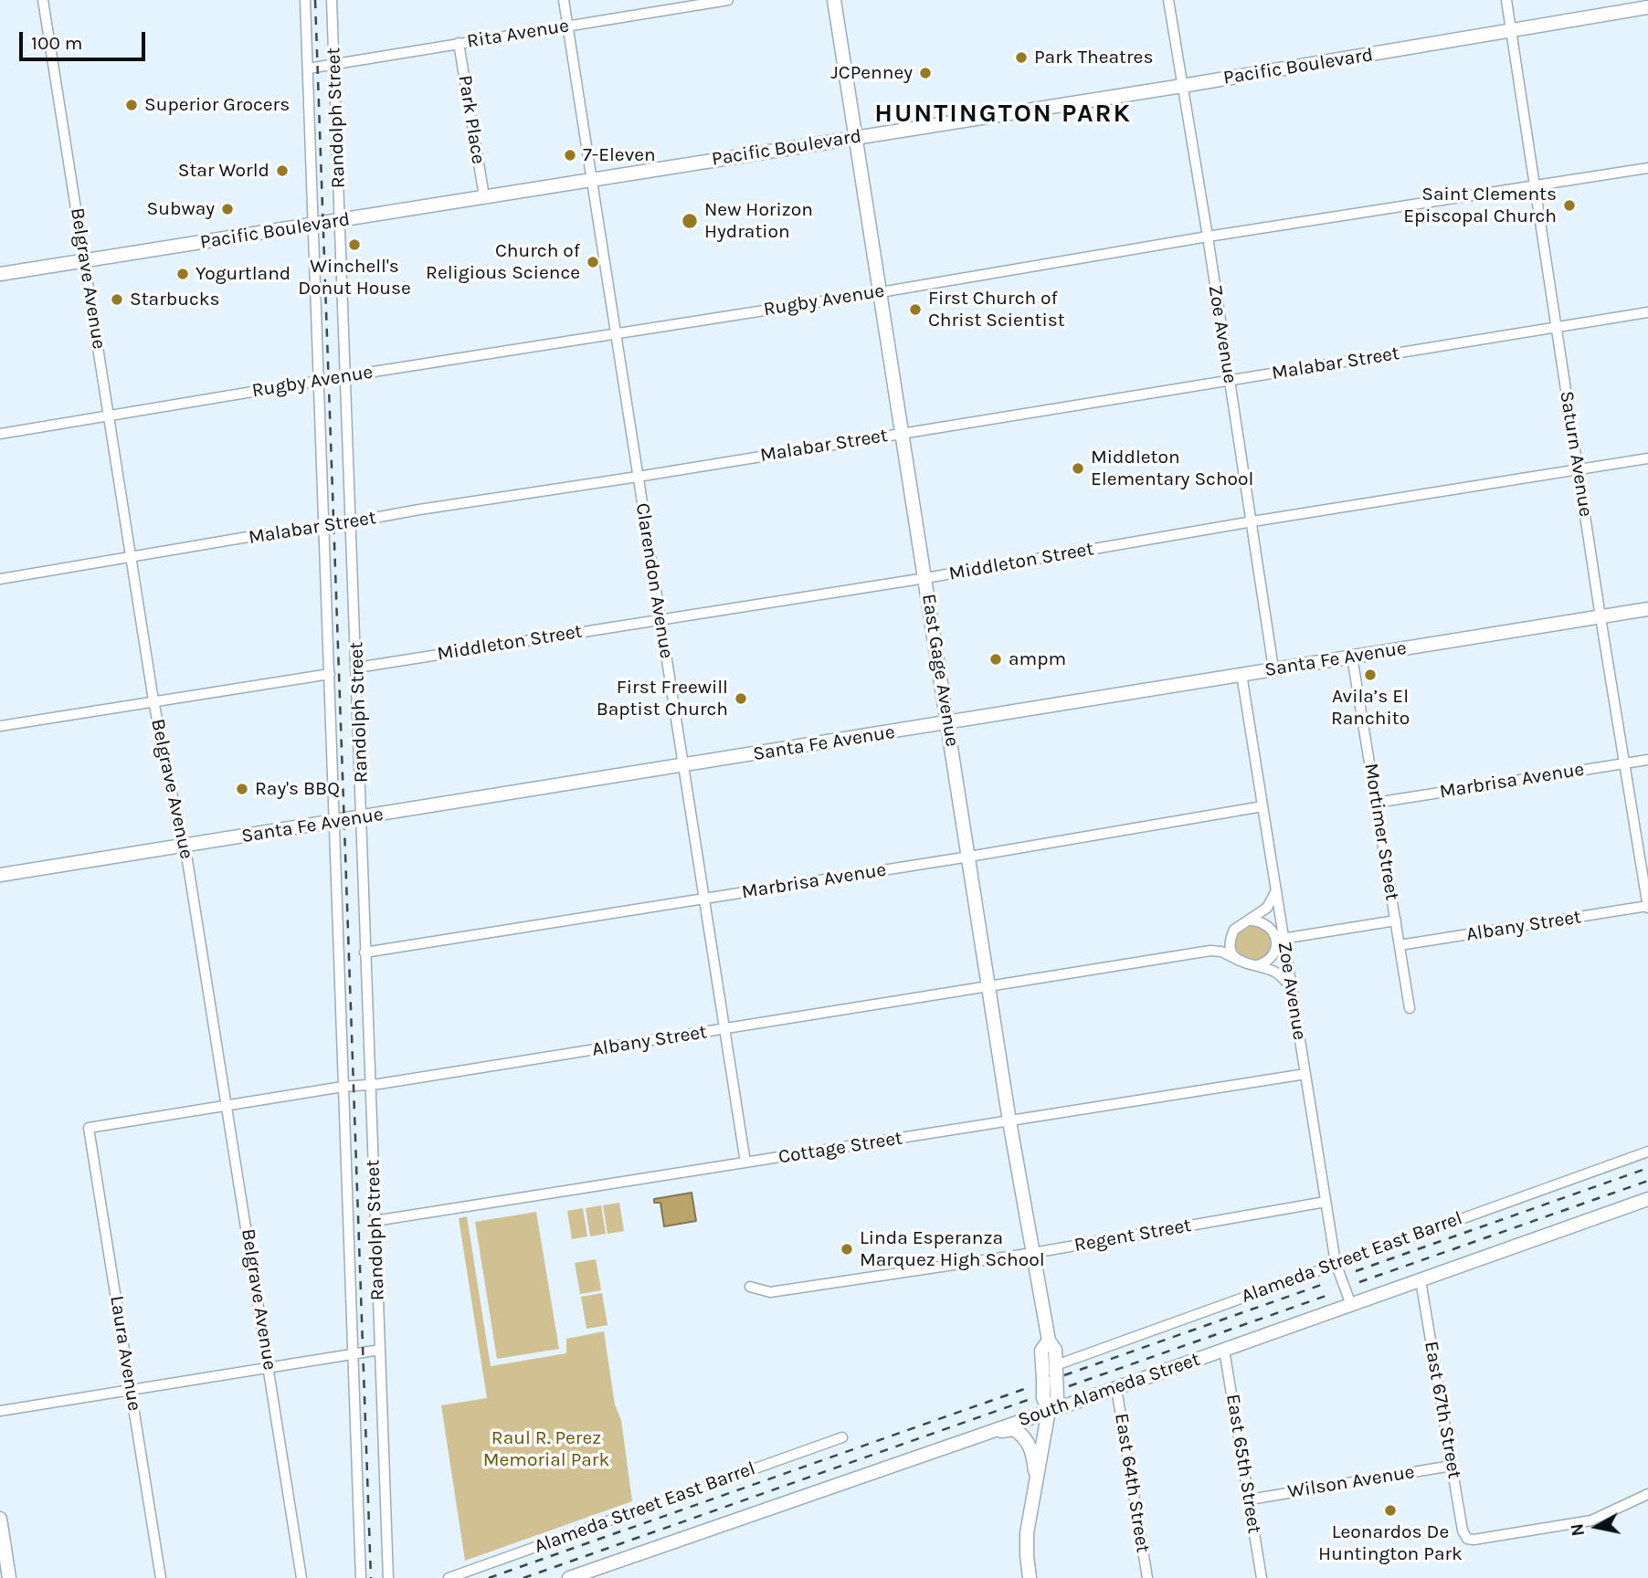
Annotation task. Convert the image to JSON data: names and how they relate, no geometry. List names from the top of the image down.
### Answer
{
  "streets": {
    "main road": [
      "Pacific Boulevard",
      "Santa Fe Avenue",
      "East Gage Avenue",
      "South Alameda Street"
    ],
    "street": [
      "Rita Avenue",
      "Randolph Street",
      "Park Place",
      "Belgrave Avenue",
      "Rugby Avenue",
      "Zoe Avenue",
      "Malabar Street",
      "Saturn Avenue",
      "Middleton Street",
      "Clarendon Avenue",
      "Marbrisa Avenue",
      "Mortimer Street",
      "Albany Street",
      "Cottage Street",
      "Regent Street",
      "Alameda Street East Barrel",
      "Laura Avenue",
      "East 67th Street",
      "East 65th Street",
      "Wilson Avenue",
      "East 64th Street"
    ]
  },
  "crossings": [
    ["Rita Avenue", "Randolph Street"],
    ["Rita Avenue", "Park Place"],
    ["Rita Avenue", "Clarendon Avenue"],
    ["Pacific Boulevard", "Randolph Street"],
    ["Pacific Boulevard", "Park Place"],
    ["Pacific Boulevard", "Belgrave Avenue"],
    ["Pacific Boulevard", "Zoe Avenue"],
    ["Pacific Boulevard", "Saturn Avenue"],
    ["Pacific Boulevard", "Clarendon Avenue"],
    ["Pacific Boulevard", "East Gage Avenue"],
    ["Randolph Street", "Rugby Avenue"],
    ["Randolph Street", "Malabar Street"],
    ["Randolph Street", "Middleton Street"],
    ["Randolph Street", "Santa Fe Avenue"],
    ["Randolph Street", "Marbrisa Avenue"],
    ["Randolph Street", "Albany Street"],
    ["Randolph Street", "Cottage Street"],
    ["Belgrave Avenue", "Rugby Avenue"],
    ["Belgrave Avenue", "Malabar Street"],
    ["Belgrave Avenue", "Santa Fe Avenue"],
    ["Belgrave Avenue", "Albany Street"],
    ["Rugby Avenue", "Zoe Avenue"],
    ["Rugby Avenue", "Saturn Avenue"],
    ["Rugby Avenue", "Clarendon Avenue"],
    ["Rugby Avenue", "East Gage Avenue"],
    ["Zoe Avenue", "Malabar Street"],
    ["Zoe Avenue", "Middleton Street"],
    ["Zoe Avenue", "Santa Fe Avenue"],
    ["Zoe Avenue", "Marbrisa Avenue"],
    ["Zoe Avenue", "Albany Street"],
    ["Zoe Avenue", "Cottage Street"],
    ["Zoe Avenue", "Regent Street"],
    ["Zoe Avenue", "Alameda Street East Barrel"],
    ["Zoe Avenue", "South Alameda Street"],
    ["Malabar Street", "Saturn Avenue"],
    ["Malabar Street", "Clarendon Avenue"],
    ["Malabar Street", "East Gage Avenue"],
    ["Saturn Avenue", "Middleton Street"],
    ["Saturn Avenue", "Santa Fe Avenue"],
    ["Saturn Avenue", "Marbrisa Avenue"],
    ["Saturn Avenue", "Albany Street"],
    ["Middleton Street", "Clarendon Avenue"],
    ["Middleton Street", "East Gage Avenue"],
    ["Clarendon Avenue", "Santa Fe Avenue"],
    ["Clarendon Avenue", "Marbrisa Avenue"],
    ["Clarendon Avenue", "Albany Street"],
    ["Clarendon Avenue", "Cottage Street"],
    ["Santa Fe Avenue", "East Gage Avenue"],
    ["Santa Fe Avenue", "Mortimer Street"],
    ["East Gage Avenue", "Marbrisa Avenue"],
    ["East Gage Avenue", "Albany Street"],
    ["East Gage Avenue", "Cottage Street"],
    ["East Gage Avenue", "Regent Street"],
    ["East Gage Avenue", "Alameda Street East Barrel"],
    ["East Gage Avenue", "South Alameda Street"],
    ["Marbrisa Avenue", "Mortimer Street"],
    ["Mortimer Street", "Albany Street"],
    ["Albany Street", "Laura Avenue"],
    ["South Alameda Street", "East 67th Street"],
    ["South Alameda Street", "East 65th Street"],
    ["South Alameda Street", "East 64th Street"],
    ["East 67th Street", "Wilson Avenue"],
    ["East 65th Street", "Wilson Avenue"]
  ],
  "districts": ["HUNTINGTON PARK"],
  "parks": ["Raul R. Perez Memorial Park"],
  "places": [
    "Park Theatres",
    "JCPenney",
    "Superior Grocers",
    "7-Eleven",
    "Star World",
    "Saint Clements Episcopal Church",
    "Subway",
    "New Horizon Hydration",
    "Winchell's Donut House",
    "Church of Religious Science",
    "Yogurtland",
    "Starbucks",
    "First Church of Christ Scientist",
    "Middleton Elementary School",
    "ampm",
    "Avila’s El Ranchito",
    "First Freewill Baptist Church",
    "Ray's BBQ",
    "Linda Esperanza Marquez High School",
    "Leonardos De Huntington Park"
  ],
  "scale_bar": "100 m",
  "north": "left"
}
